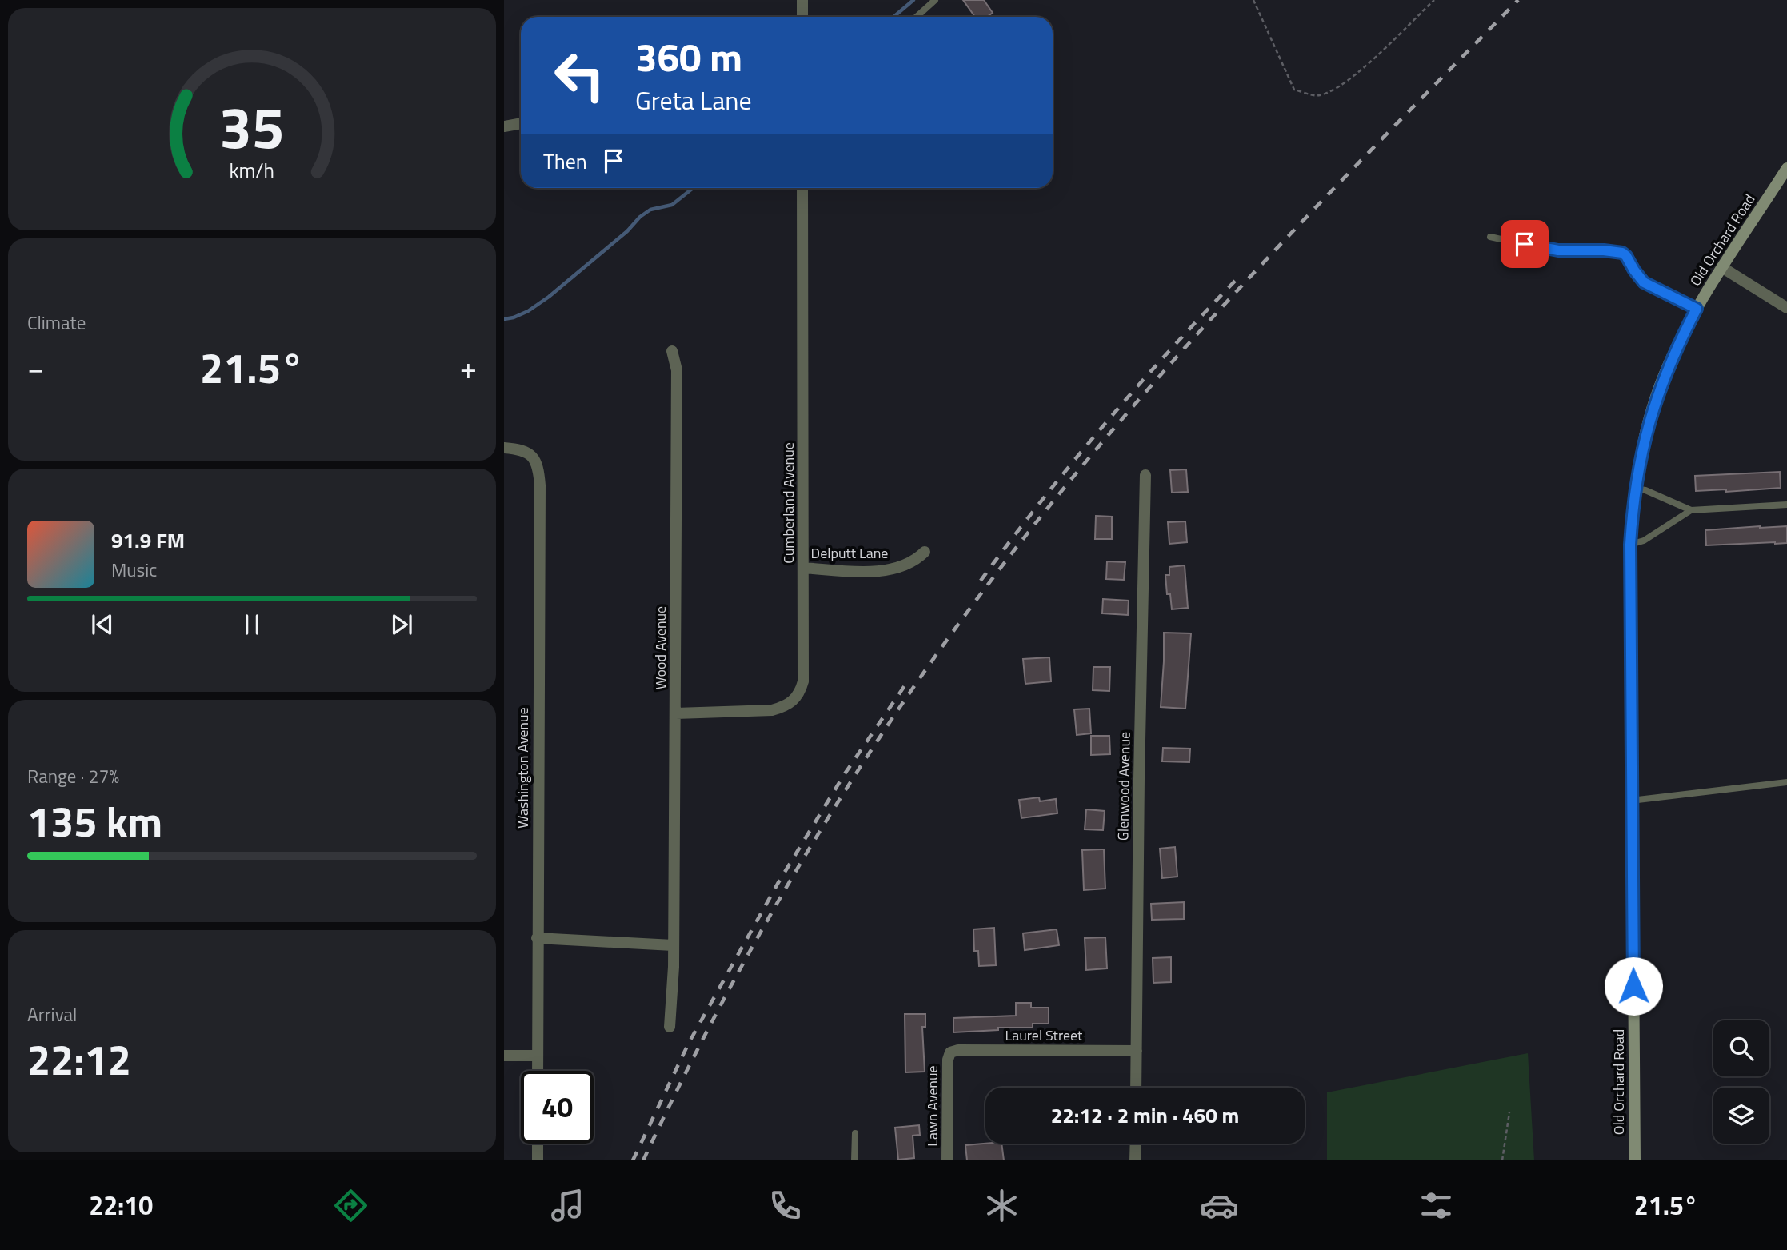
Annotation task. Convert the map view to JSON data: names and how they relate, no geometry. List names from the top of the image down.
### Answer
{
  "streets": {
    "street": [
      "Old Orchard Road",
      "Cumberland Avenue",
      "Delputt Lane",
      "Wood Avenue",
      "Washington Avenue",
      "Glenwood Avenue",
      "Laurel Street",
      "Lawn Avenue"
    ]
  },
  "crossings": [
    ["Cumberland Avenue", "Delputt Lane"],
    ["Cumberland Avenue", "Wood Avenue"],
    ["Glenwood Avenue", "Laurel Street"],
    ["Laurel Street", "Lawn Avenue"]
  ],
  "page": {
    "turn": ["360 m", "Greta Lane"],
    "then": "Then",
    "tile": [
      "Climate",
      ["Range · 27%", "135 km"],
      ["Arrival", "22:12"]
    ],
    "heat": ["−", "21.5°", "+"],
    "song": ["91.9 FM", "Music"],
    "limit": "40",
    "trip": "22:12 · 2 min · 460 m",
    "tabs": ["22:10", "21.5°"],
    "gauge": ["35", "km/h"]
  }
}
